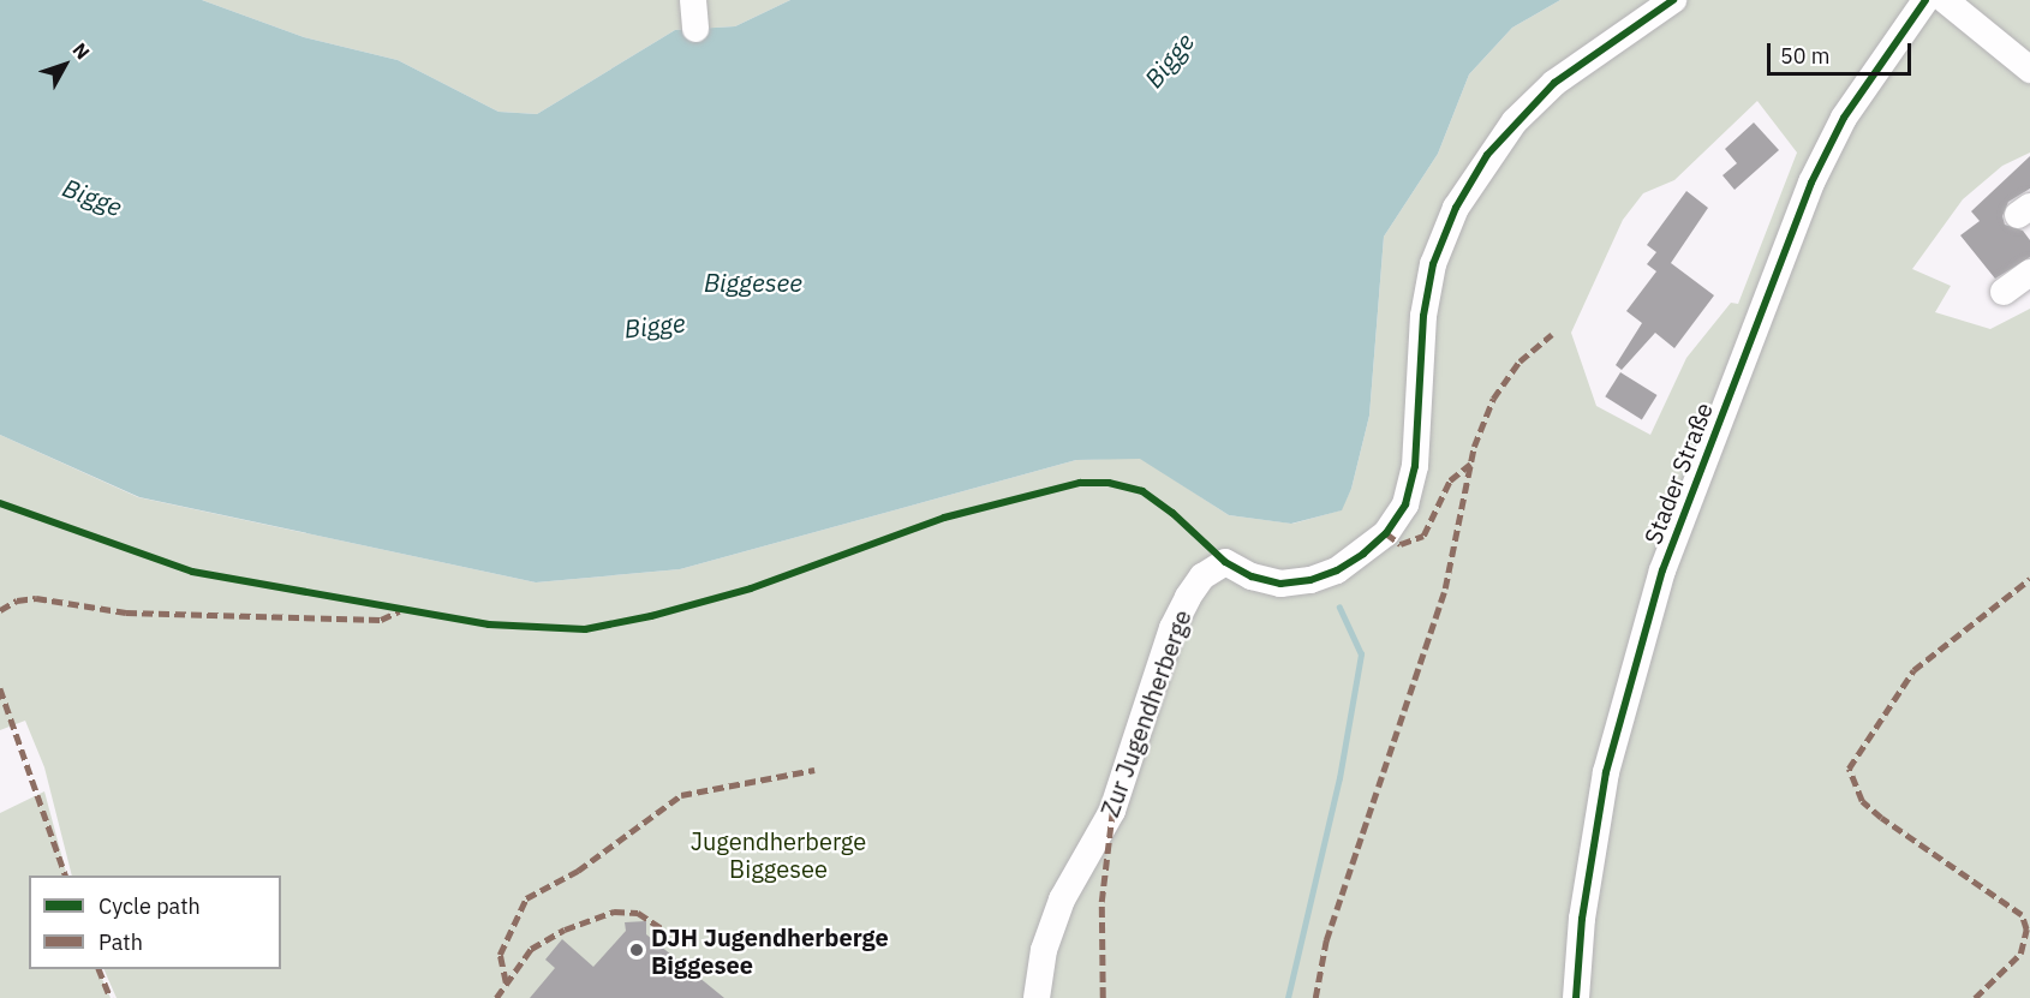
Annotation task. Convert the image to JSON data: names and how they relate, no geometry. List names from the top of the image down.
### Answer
{
  "streets": {
    "street": ["Stader Straße", "Zur Jugendherberge"]
  },
  "water": ["Bigge", "Biggesee"],
  "parks": ["Jugendherberge Biggesee"],
  "places": ["DJH Jugendherberge Biggesee"],
  "legend": ["Cycle path", "Path"],
  "scale_bar": "50 m",
  "north": "top right"
}
